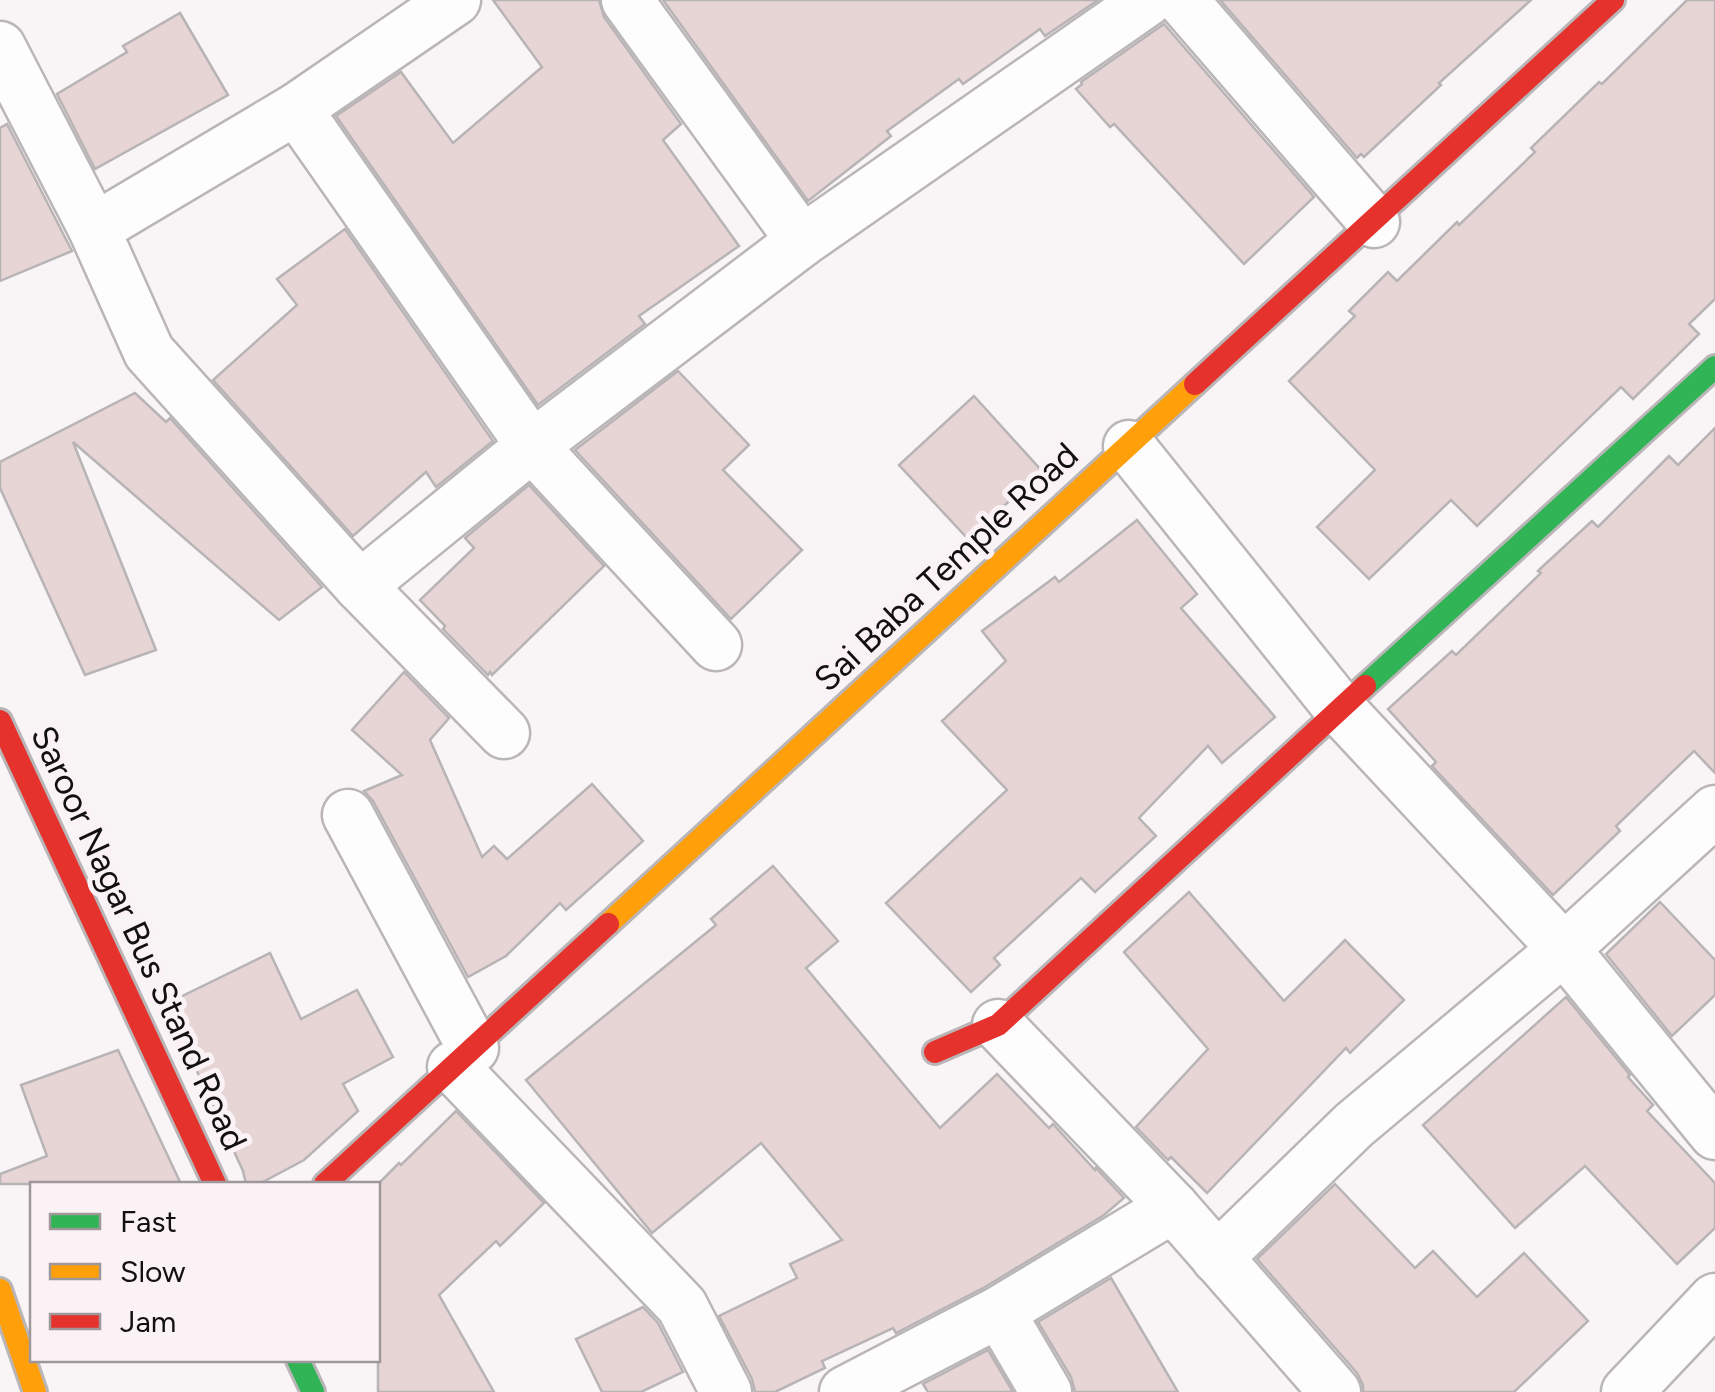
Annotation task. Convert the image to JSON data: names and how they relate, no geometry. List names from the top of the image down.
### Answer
{
  "streets": {
    "street": ["Sai Baba Temple Road", "Saroor Nagar Bus Stand Road"]
  },
  "legend": ["Fast", "Slow", "Jam"]
}
